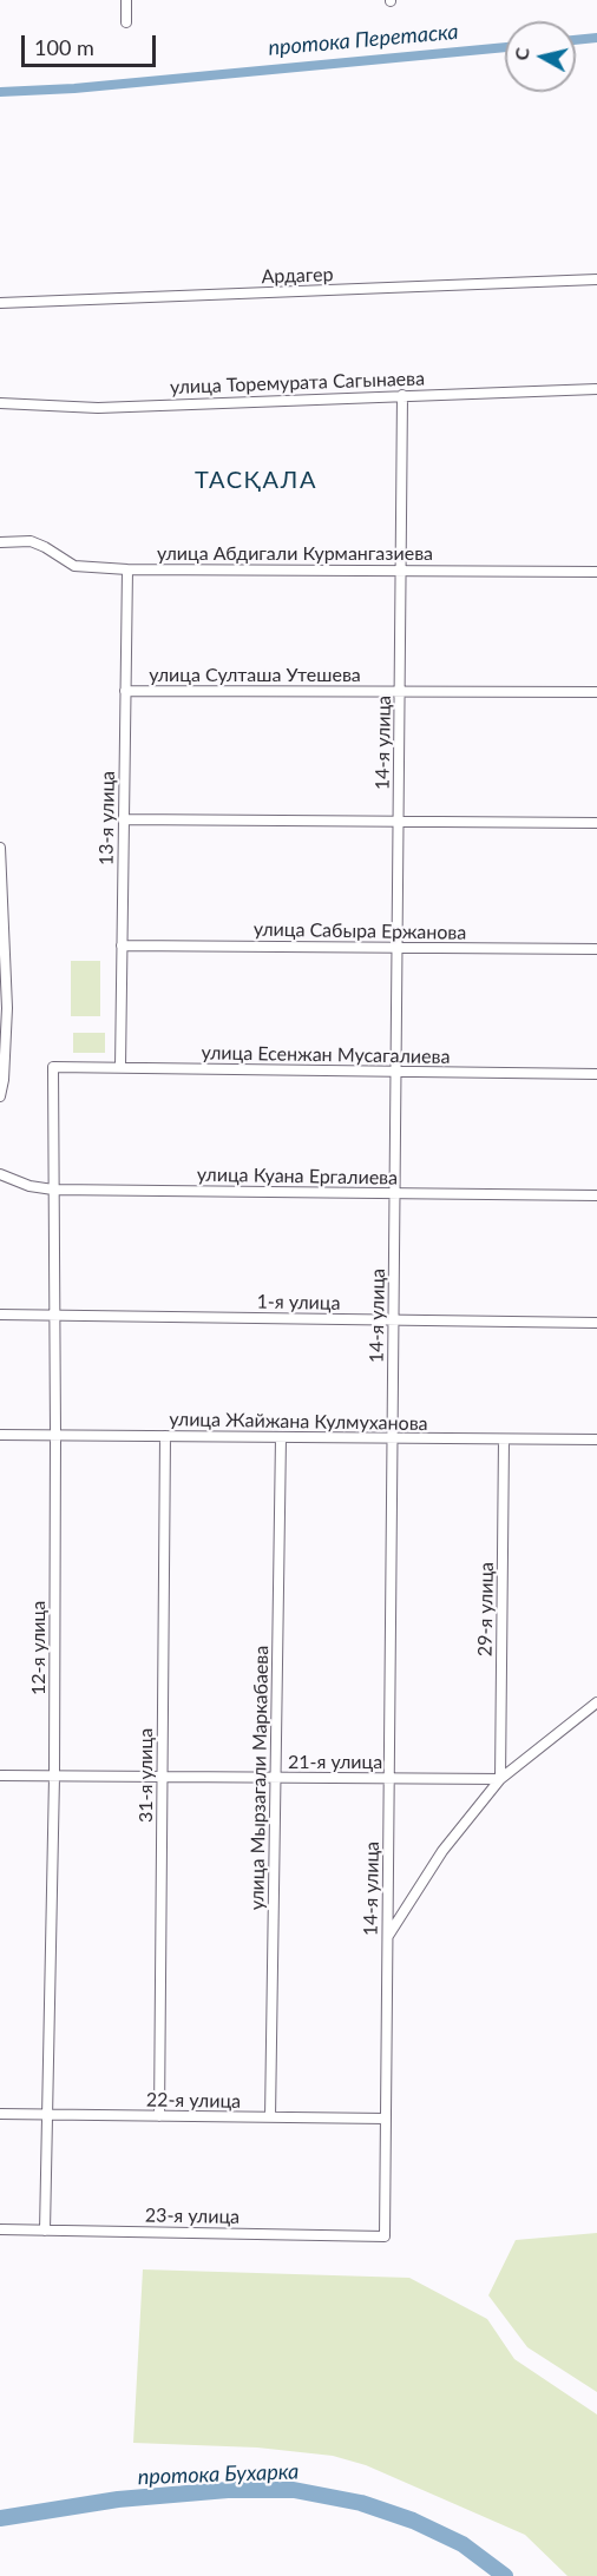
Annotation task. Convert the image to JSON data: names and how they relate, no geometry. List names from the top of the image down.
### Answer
{
  "streets": {
    "street": [
      "Ардагер",
      "улица Торемурата Сагынаева",
      "улица Абдигали Курмангазиева",
      "улица Султаша Утешева",
      "14-я улица",
      "13-я улица",
      "улица Сабыра Ержанова",
      "улица Есенжан Мусагалиева",
      "улица Куана Ергалиева",
      "1-я улица",
      "улица Жайжана Кулмуханова",
      "29-я улица",
      "12-я улица",
      "21-я улица",
      "31-я улица",
      "улица Мырзагали Маркабаева",
      "22-я улица",
      "23-я улица"
    ]
  },
  "crossings": [
    ["улица Торемурата Сагынаева", "14-я улица"],
    ["улица Абдигали Курмангазиева", "14-я улица"],
    ["улица Абдигали Курмангазиева", "13-я улица"],
    ["улица Султаша Утешева", "14-я улица"],
    ["улица Султаша Утешева", "13-я улица"],
    ["14-я улица", "улица Сабыра Ержанова"],
    ["14-я улица", "улица Есенжан Мусагалиева"],
    ["14-я улица", "улица Куана Ергалиева"],
    ["14-я улица", "1-я улица"],
    ["14-я улица", "улица Жайжана Кулмуханова"],
    ["14-я улица", "21-я улица"],
    ["14-я улица", "22-я улица"],
    ["14-я улица", "23-я улица"],
    ["13-я улица", "улица Сабыра Ержанова"],
    ["13-я улица", "улица Есенжан Мусагалиева"],
    ["улица Есенжан Мусагалиева", "12-я улица"],
    ["улица Куана Ергалиева", "12-я улица"],
    ["1-я улица", "12-я улица"],
    ["улица Жайжана Кулмуханова", "29-я улица"],
    ["улица Жайжана Кулмуханова", "12-я улица"],
    ["улица Жайжана Кулмуханова", "31-я улица"],
    ["улица Жайжана Кулмуханова", "улица Мырзагали Маркабаева"],
    ["29-я улица", "21-я улица"],
    ["12-я улица", "21-я улица"],
    ["12-я улица", "22-я улица"],
    ["12-я улица", "23-я улица"],
    ["21-я улица", "31-я улица"],
    ["21-я улица", "улица Мырзагали Маркабаева"],
    ["31-я улица", "22-я улица"],
    ["улица Мырзагали Маркабаева", "22-я улица"]
  ],
  "districts": ["ТАСҚАЛА"],
  "water": ["протока Перетаска", "протока Бухарка"],
  "scale_bar": "100 m",
  "north": "left"
}
